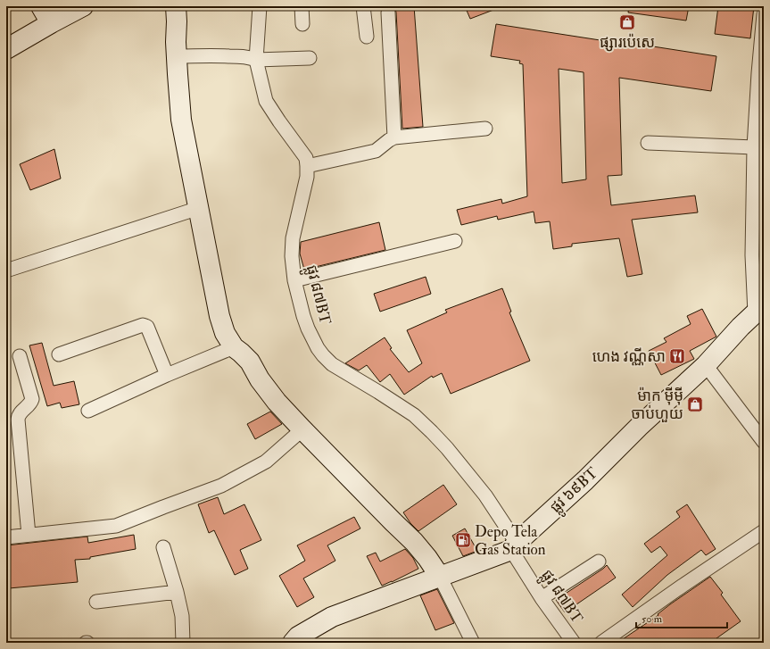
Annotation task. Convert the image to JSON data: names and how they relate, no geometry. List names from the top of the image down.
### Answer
{
  "streets": {
    "street": ["ផ្លូវ ៨៧BT", "ផ្លូវ ៦៩BT"]
  },
  "crossings": [
    ["ផ្លូវ ៨៧BT", "ផ្លូវ ៦៩BT"]
  ],
  "places": {
    "shop": ["ផ្សារប៉េសេ", "ម៉ាក ម៉ីម៉ី ចាប់ហួយ"],
    "restaurant": ["ហេង វណ្ណីសា"],
    "fuel station": ["Depo Tela Gas Station"]
  },
  "scale_bar": "50 m"
}
